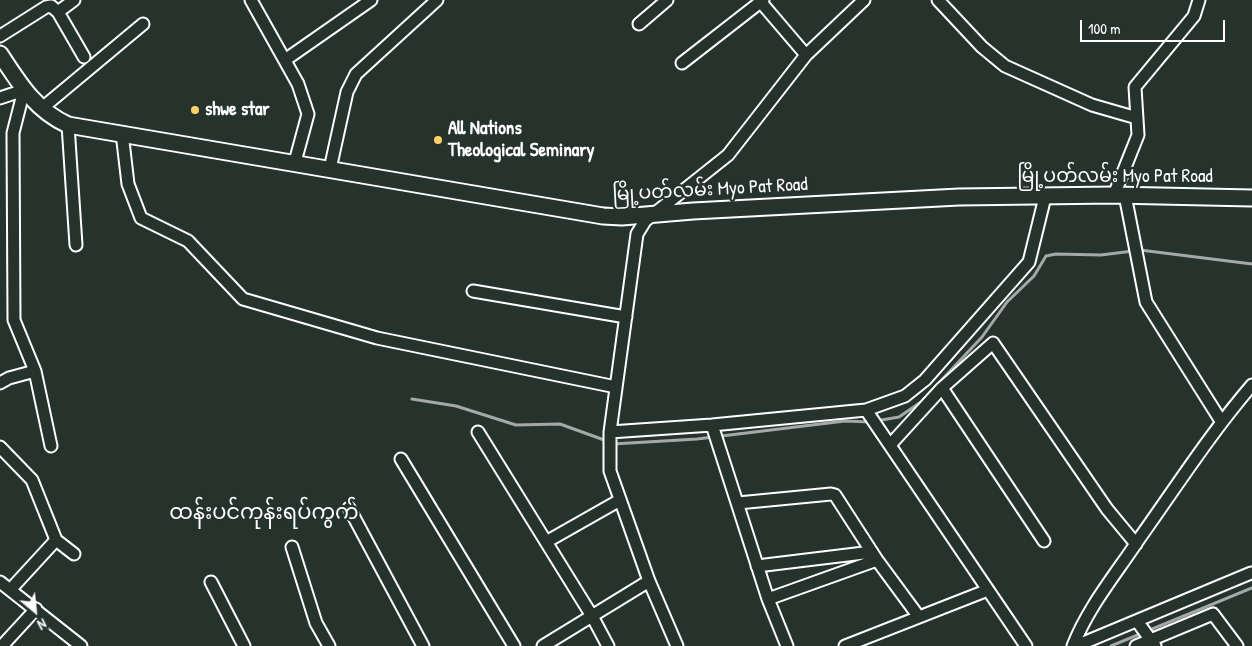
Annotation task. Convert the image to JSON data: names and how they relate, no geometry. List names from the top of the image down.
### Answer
{
  "streets": {
    "main road": ["မြို့ပတ်လမ်း Myo Pat Road"]
  },
  "districts": ["ထန်းပင်ကုန်းရပ်ကွက်"],
  "places": ["shwe star", "All Nations Theological Seminary"],
  "scale_bar": "100 m",
  "north": "bottom right"
}
